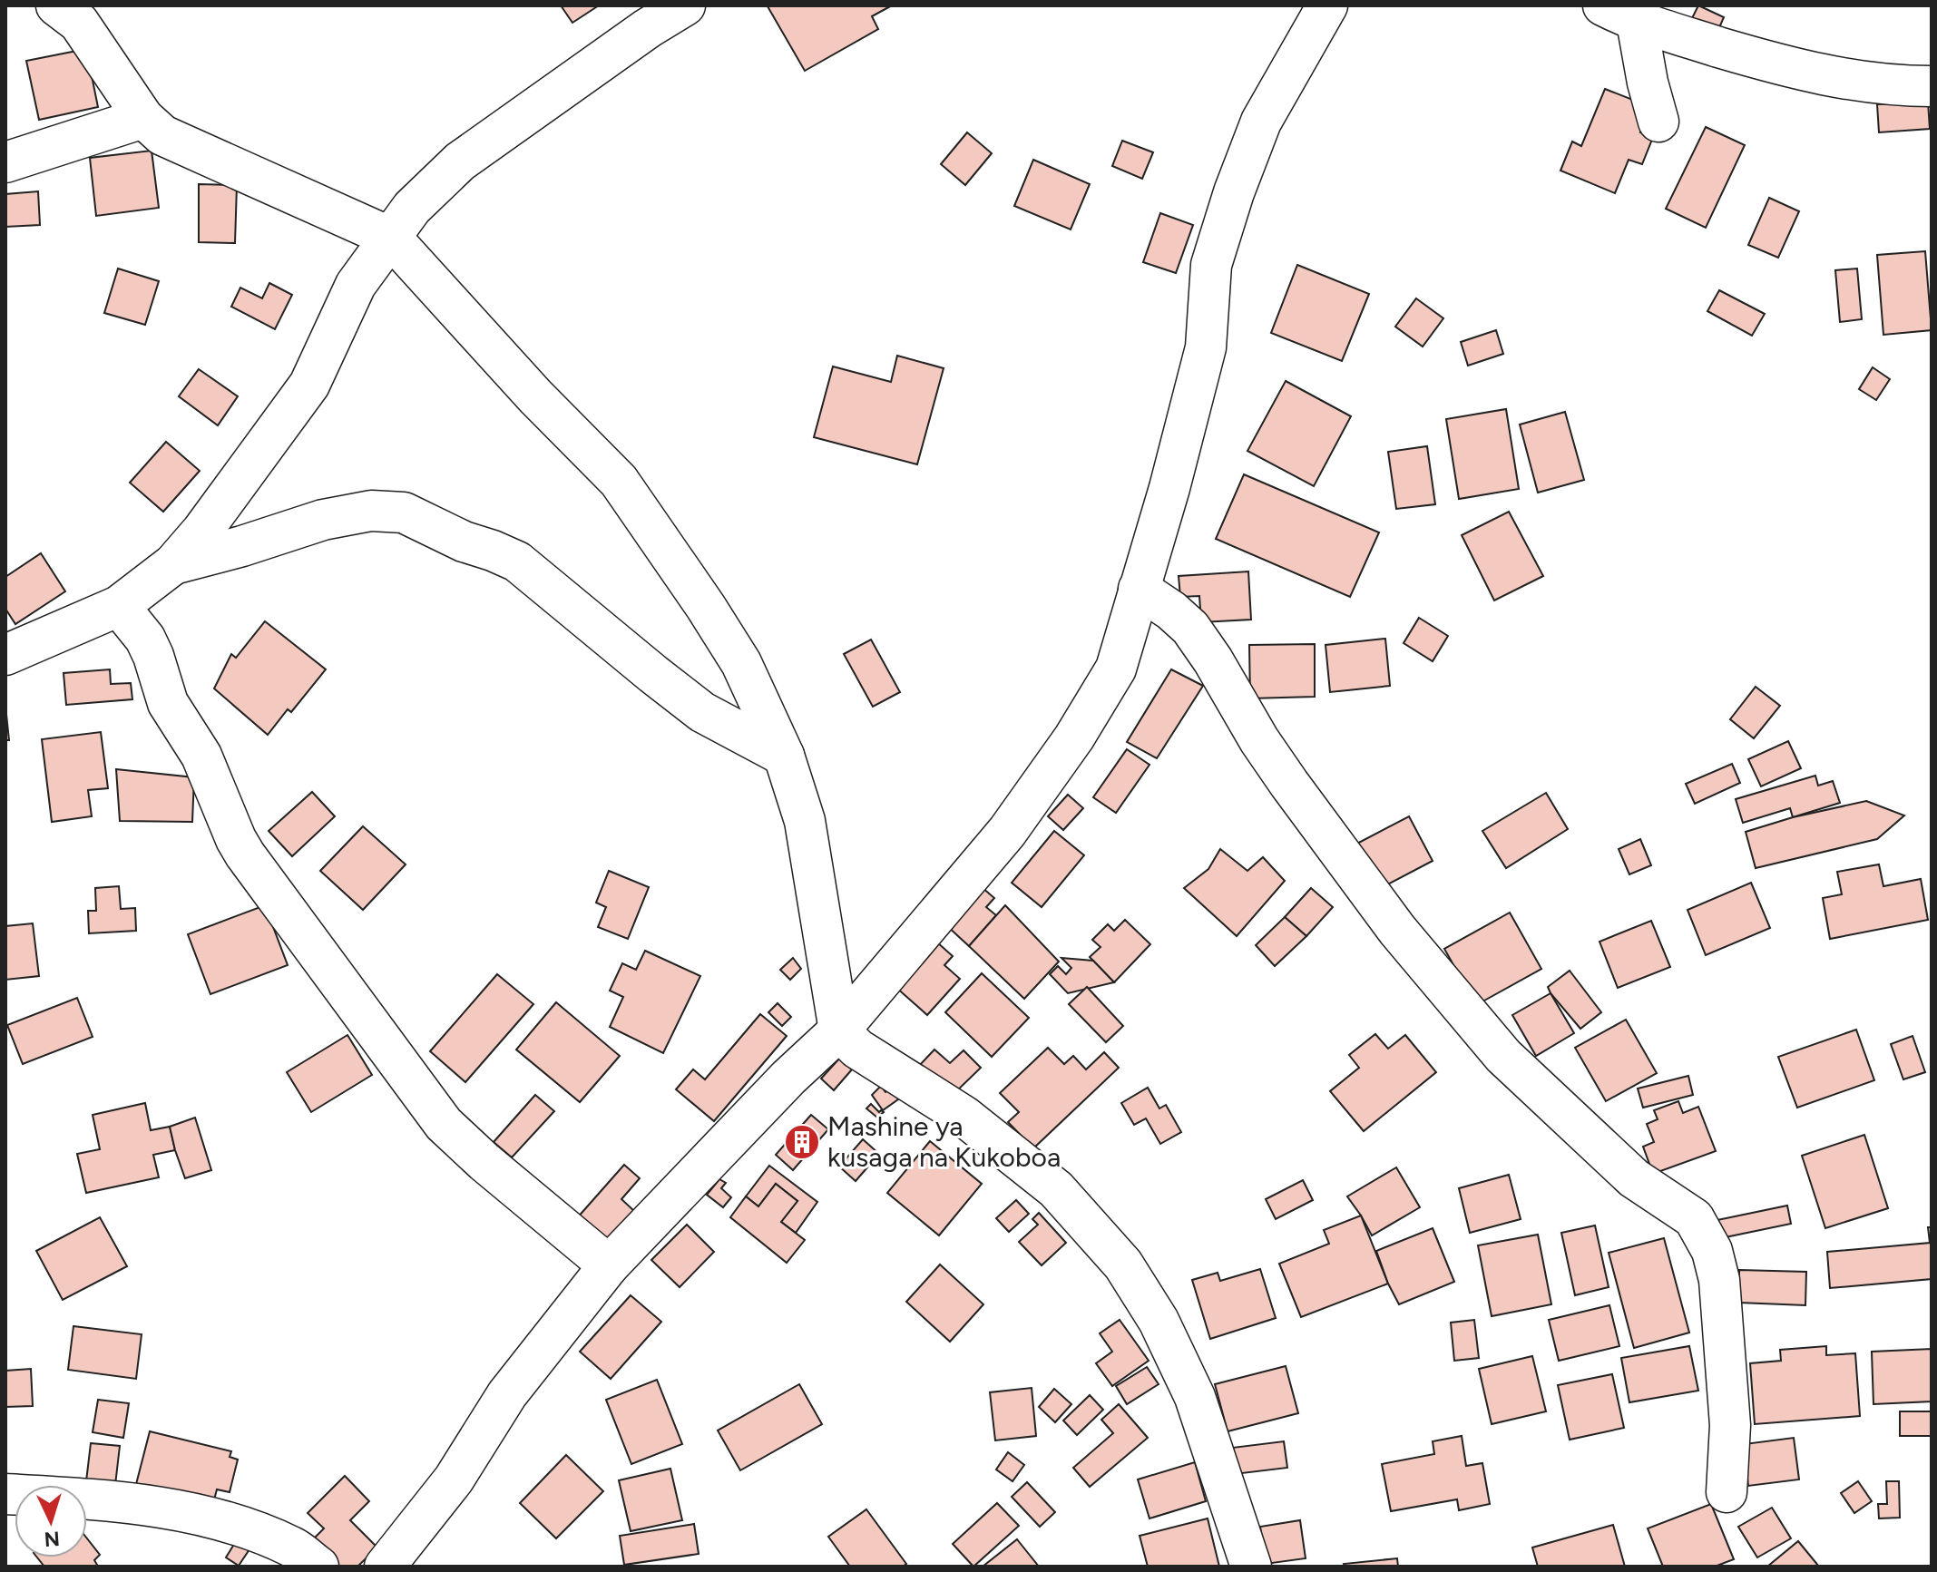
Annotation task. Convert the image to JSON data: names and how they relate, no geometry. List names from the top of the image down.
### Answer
{
  "places": {
    "building": ["Mashine ya kusaga na Kukoboa"]
  },
  "north": "bottom"
}
